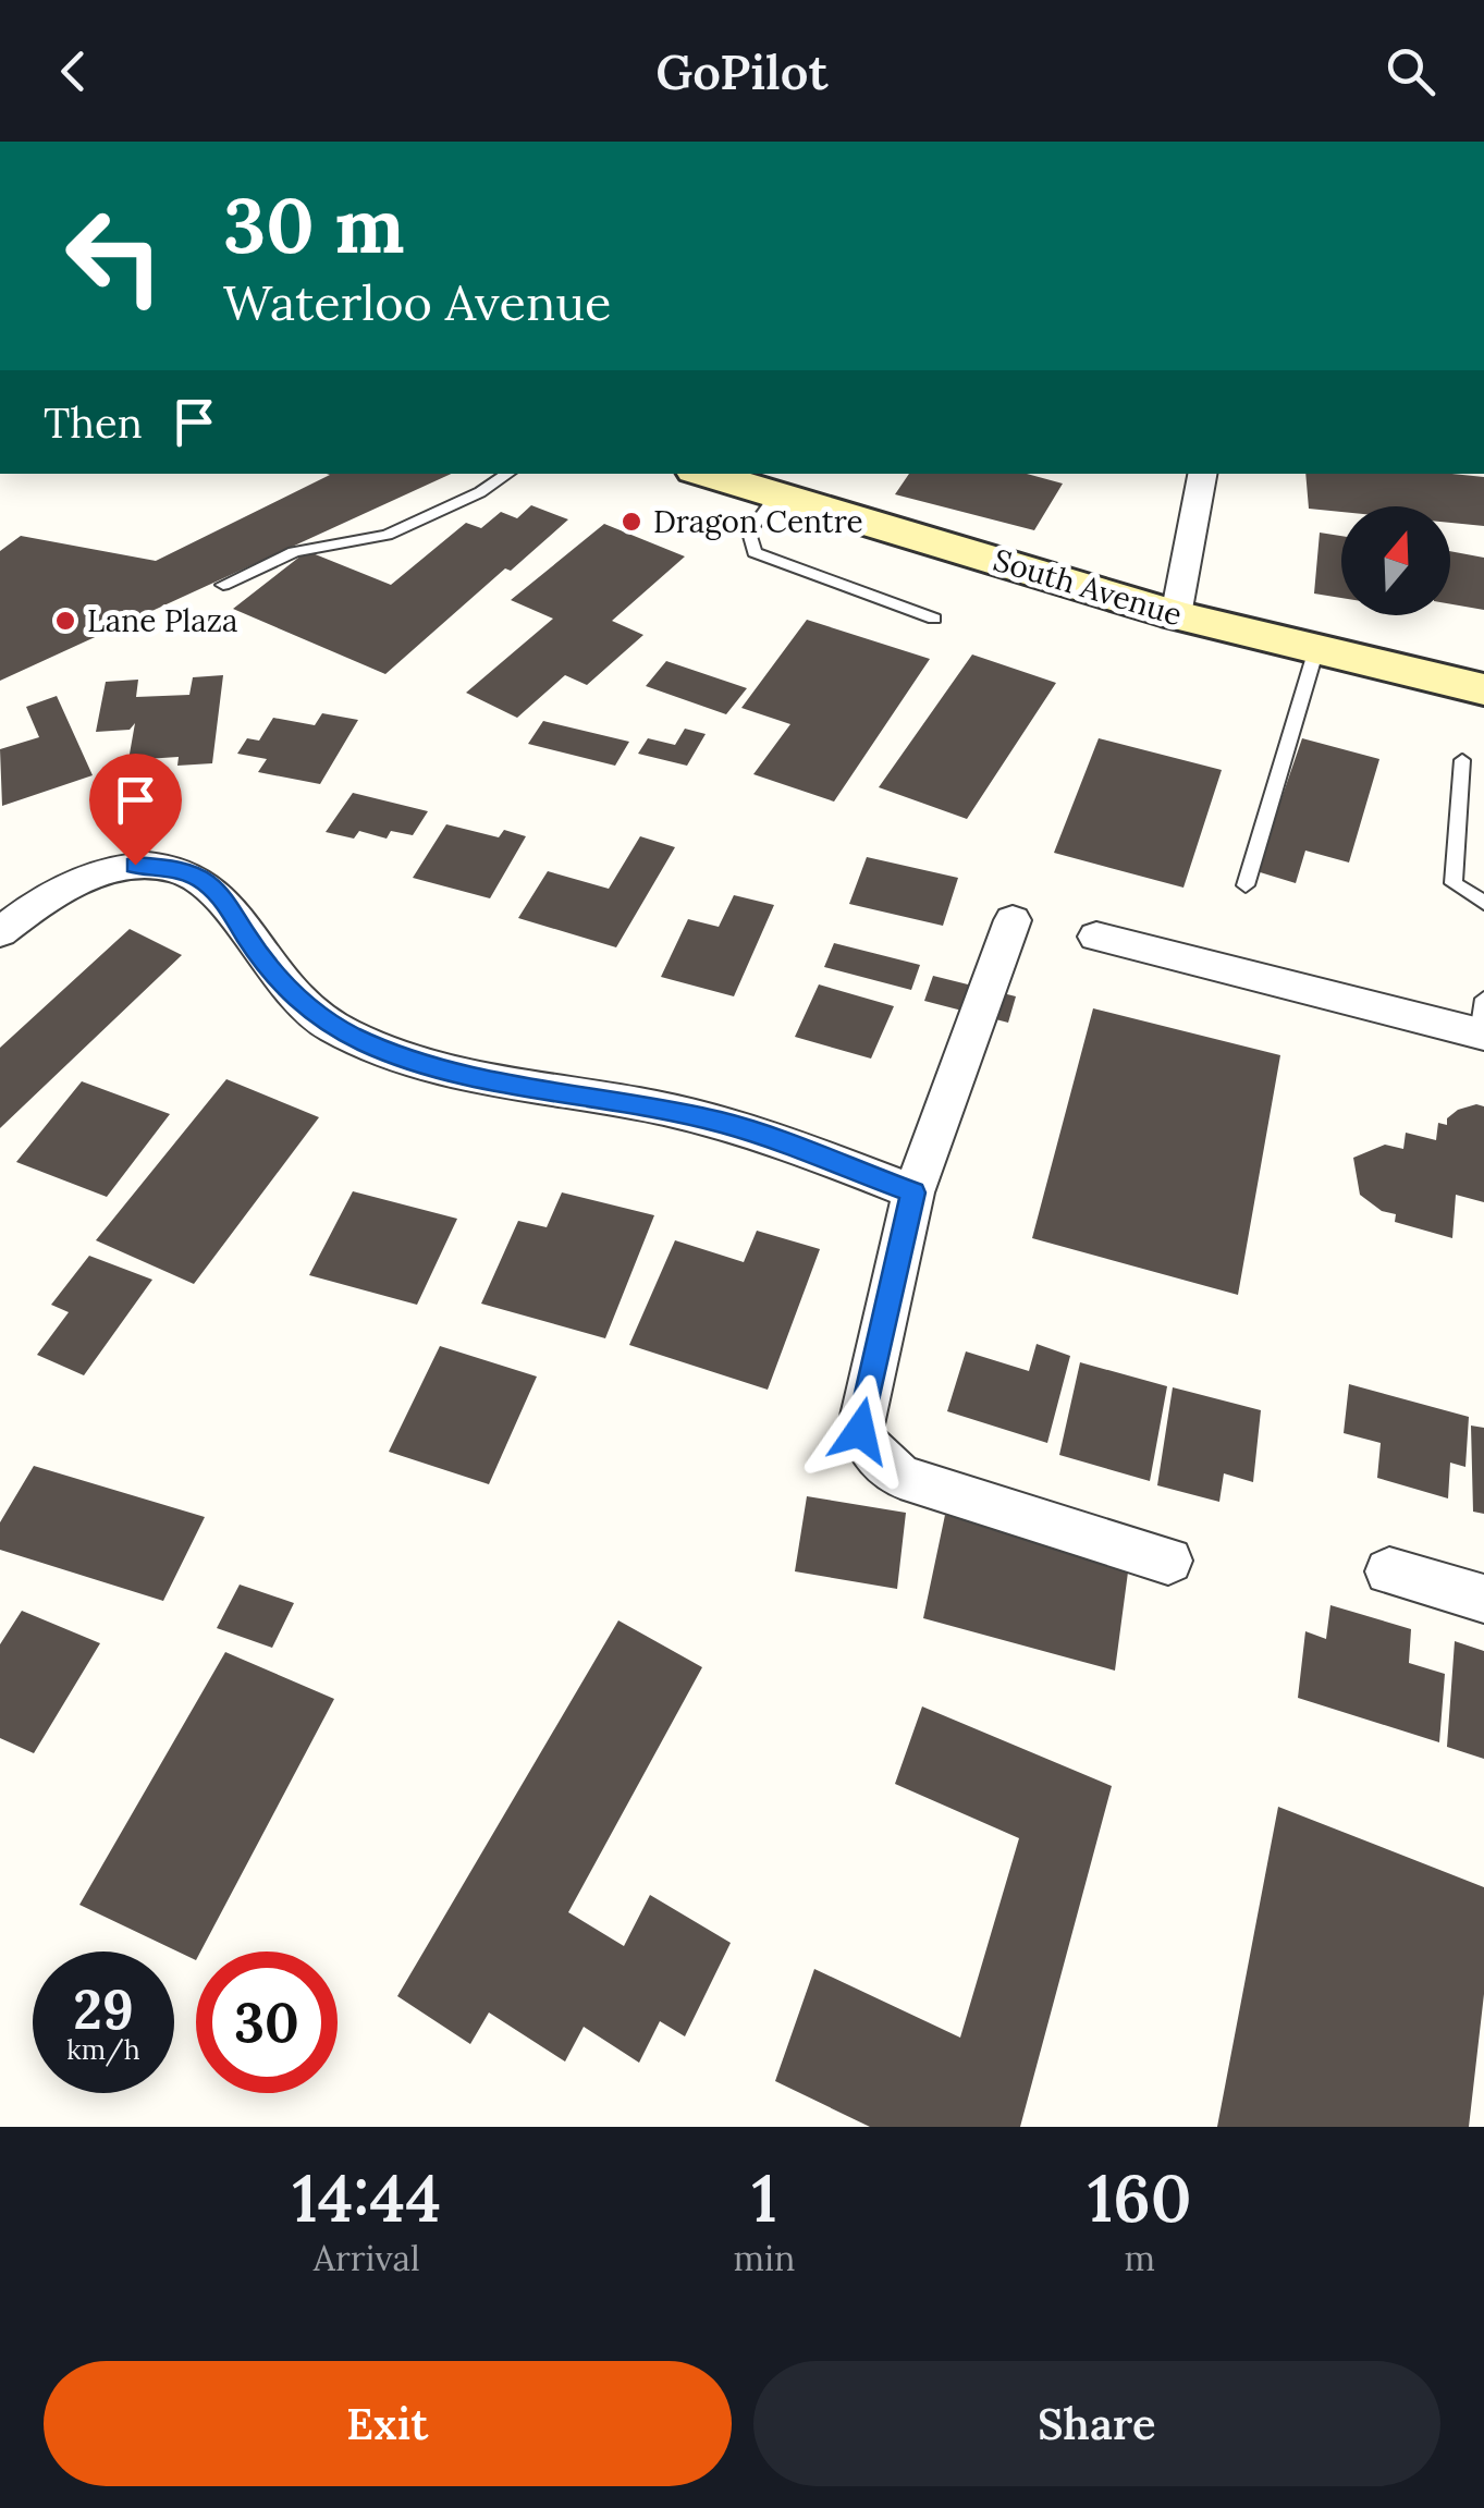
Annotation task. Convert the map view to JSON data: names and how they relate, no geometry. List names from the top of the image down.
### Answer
{
  "streets": {
    "main road": ["South Avenue"]
  },
  "places": ["Dragon Centre", "Lane Plaza"],
  "north": "top",
  "page": {
    "header": "GoPilot",
    "turn": ["30 m", "Waterloo Avenue"],
    "then": "Then",
    "speed": "29 km/h",
    "limit": "30",
    "eta": [
      "14:44",
      "Arrival",
      "1",
      "min",
      "160",
      "m"
    ],
    "buttons": ["Exit", "Share"]
  }
}
